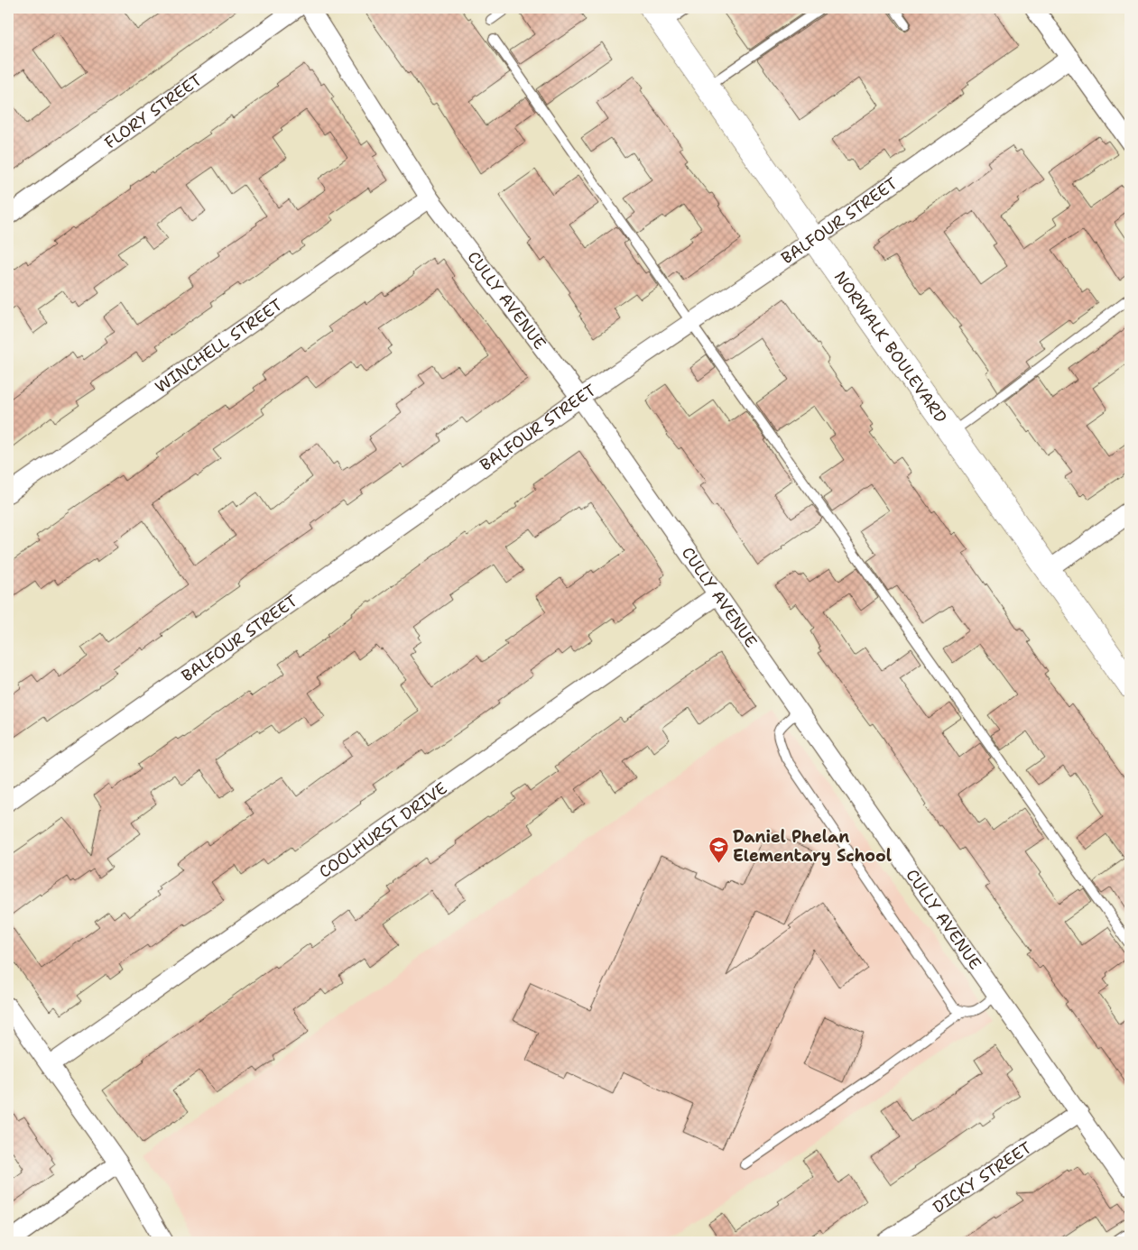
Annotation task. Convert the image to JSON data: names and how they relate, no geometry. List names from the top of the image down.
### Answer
{
  "streets": {
    "main road": ["NORWALK BOULEVARD"],
    "street": [
      "FLORY STREET",
      "BALFOUR STREET",
      "CULLY AVENUE",
      "WINCHELL STREET",
      "COOLHURST DRIVE",
      "DICKY STREET"
    ]
  },
  "crossings": [
    ["BALFOUR STREET", "CULLY AVENUE"],
    ["BALFOUR STREET", "NORWALK BOULEVARD"],
    ["CULLY AVENUE", "WINCHELL STREET"],
    ["CULLY AVENUE", "COOLHURST DRIVE"],
    ["CULLY AVENUE", "DICKY STREET"]
  ],
  "places": {
    "school or university": ["Daniel Phelan Elementary School"]
  }
}
